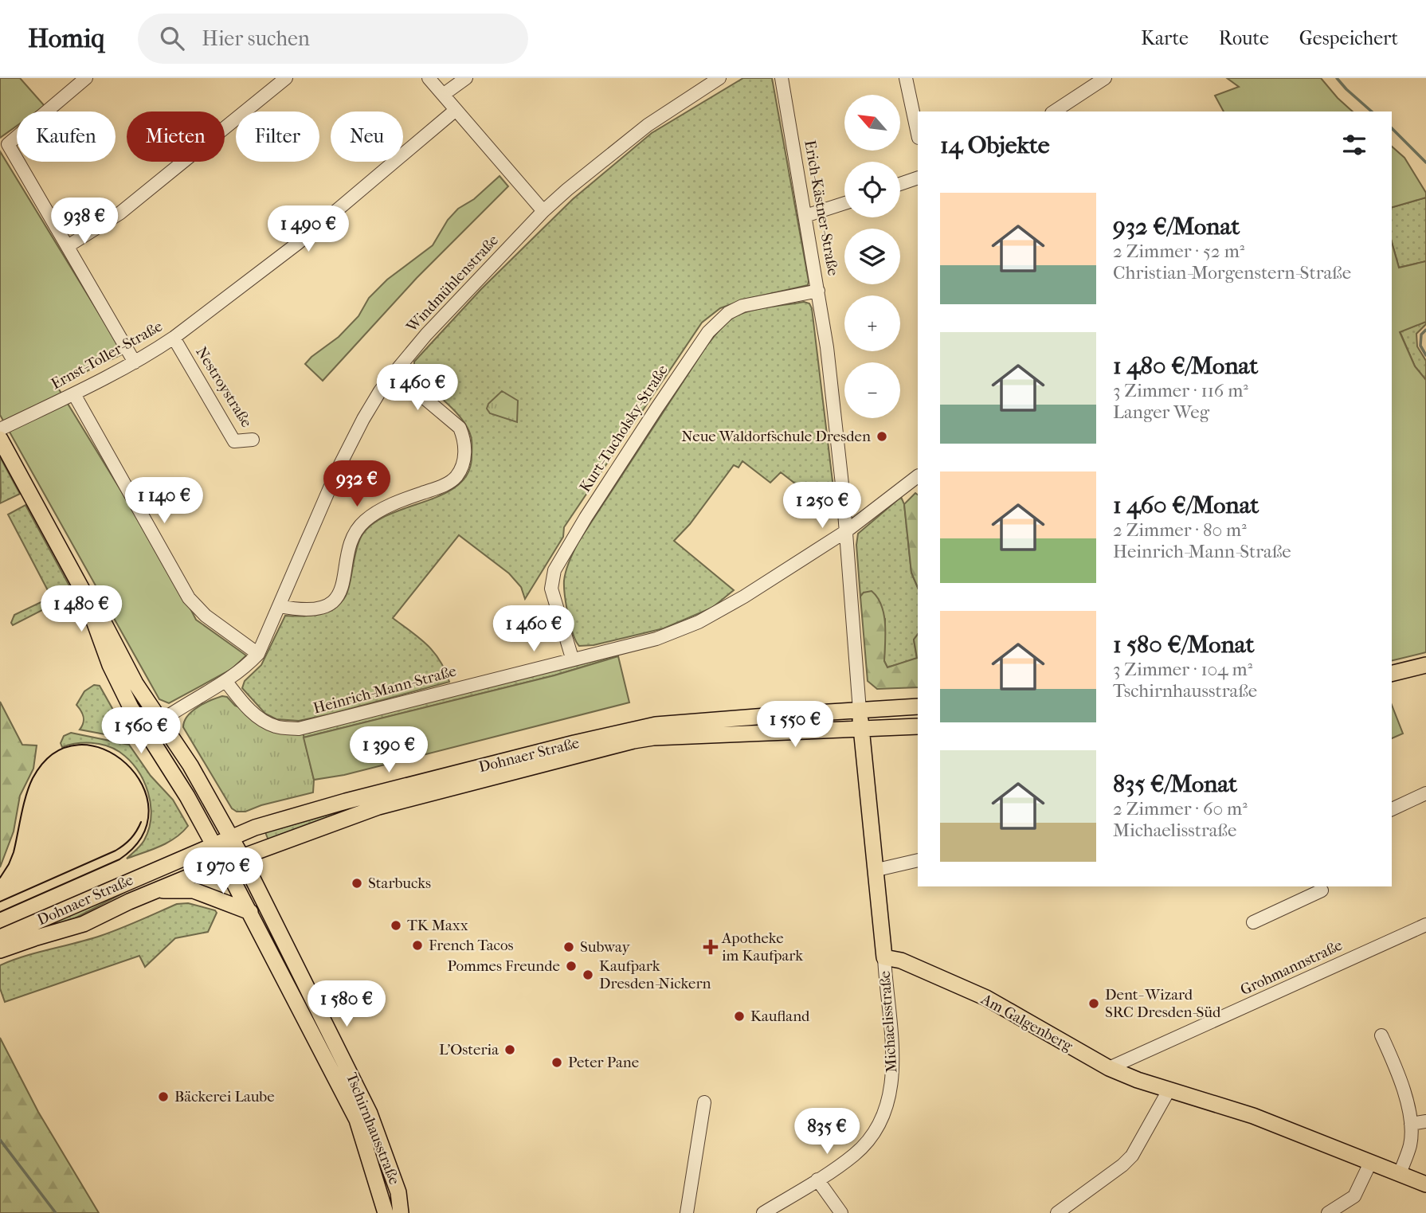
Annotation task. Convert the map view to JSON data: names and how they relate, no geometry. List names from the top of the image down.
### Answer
{
  "streets": {
    "main road": [
      "Dohnaer Straße",
      "Michaelisstraße",
      "Am Galgenberg",
      "Tschirnhausstraße"
    ],
    "street": [
      "Erich-Kästner-Straße",
      "Windmühlenstraße",
      "Ernst-Toller-Straße",
      "Nestroystraße",
      "Kurt-Tucholsky-Straße",
      "Heinrich-Mann-Straße",
      "Grohmannstraße"
    ]
  },
  "crossings": [
    ["Erich-Kästner-Straße", "Kurt-Tucholsky-Straße"],
    ["Erich-Kästner-Straße", "Heinrich-Mann-Straße"],
    ["Erich-Kästner-Straße", "Dohnaer Straße"],
    ["Erich-Kästner-Straße", "Michaelisstraße"],
    ["Windmühlenstraße", "Heinrich-Mann-Straße"],
    ["Windmühlenstraße", "Tschirnhausstraße"],
    ["Ernst-Toller-Straße", "Nestroystraße"],
    ["Kurt-Tucholsky-Straße", "Heinrich-Mann-Straße"],
    ["Dohnaer Straße", "Michaelisstraße"],
    ["Dohnaer Straße", "Tschirnhausstraße"],
    ["Grohmannstraße", "Am Galgenberg"],
    ["Michaelisstraße", "Am Galgenberg"]
  ],
  "places": {
    "other": [
      "Neue Waldorfschule Dresden",
      "Starbucks",
      "TK Maxx",
      "French Tacos",
      "Subway",
      "Pommes Freunde",
      "Kaufpark Dresden-Nickern",
      "Dent- Wizard SRC Dresden-Süd",
      "Kaufland",
      "L'Osteria",
      "Peter Pane",
      "Bäckerei Laube"
    ],
    "health": ["Apotheke im Kaufpark"]
  },
  "north": "top left",
  "page": {
    "header": "Homiq",
    "search": "Hier suchen",
    "nav": ["Karte", "Route", "Gespeichert"],
    "map_buttons": ["+", "−"],
    "chip": [
      "Kaufen",
      "Mieten",
      "Filter",
      "Neu"
    ],
    "heading": "14 Objekte",
    "list": [
      {
        "name": "932 €/Monat",
        "note": "2 Zimmer · 52 m² · Christian-Morgenstern-Straße"
      },
      {
        "name": "1 480 €/Monat",
        "note": "3 Zimmer · 116 m² · Langer Weg"
      },
      {
        "name": "1 460 €/Monat",
        "note": "2 Zimmer · 80 m² · Heinrich-Mann-Straße"
      },
      {
        "name": "1 580 €/Monat",
        "note": "3 Zimmer · 104 m² · Tschirnhausstraße"
      },
      {
        "name": "835 €/Monat",
        "note": "2 Zimmer · 60 m² · Michaelisstraße"
      }
    ],
    "price": [
      "938 €",
      "1 490 €",
      "1 460 €",
      "932 €",
      "1 140 €",
      "1 250 €",
      "1 480 €",
      "1 460 €",
      "1 550 €",
      "1 560 €",
      "1 390 €",
      "1 970 €",
      "1 580 €",
      "835 €"
    ]
  }
}
